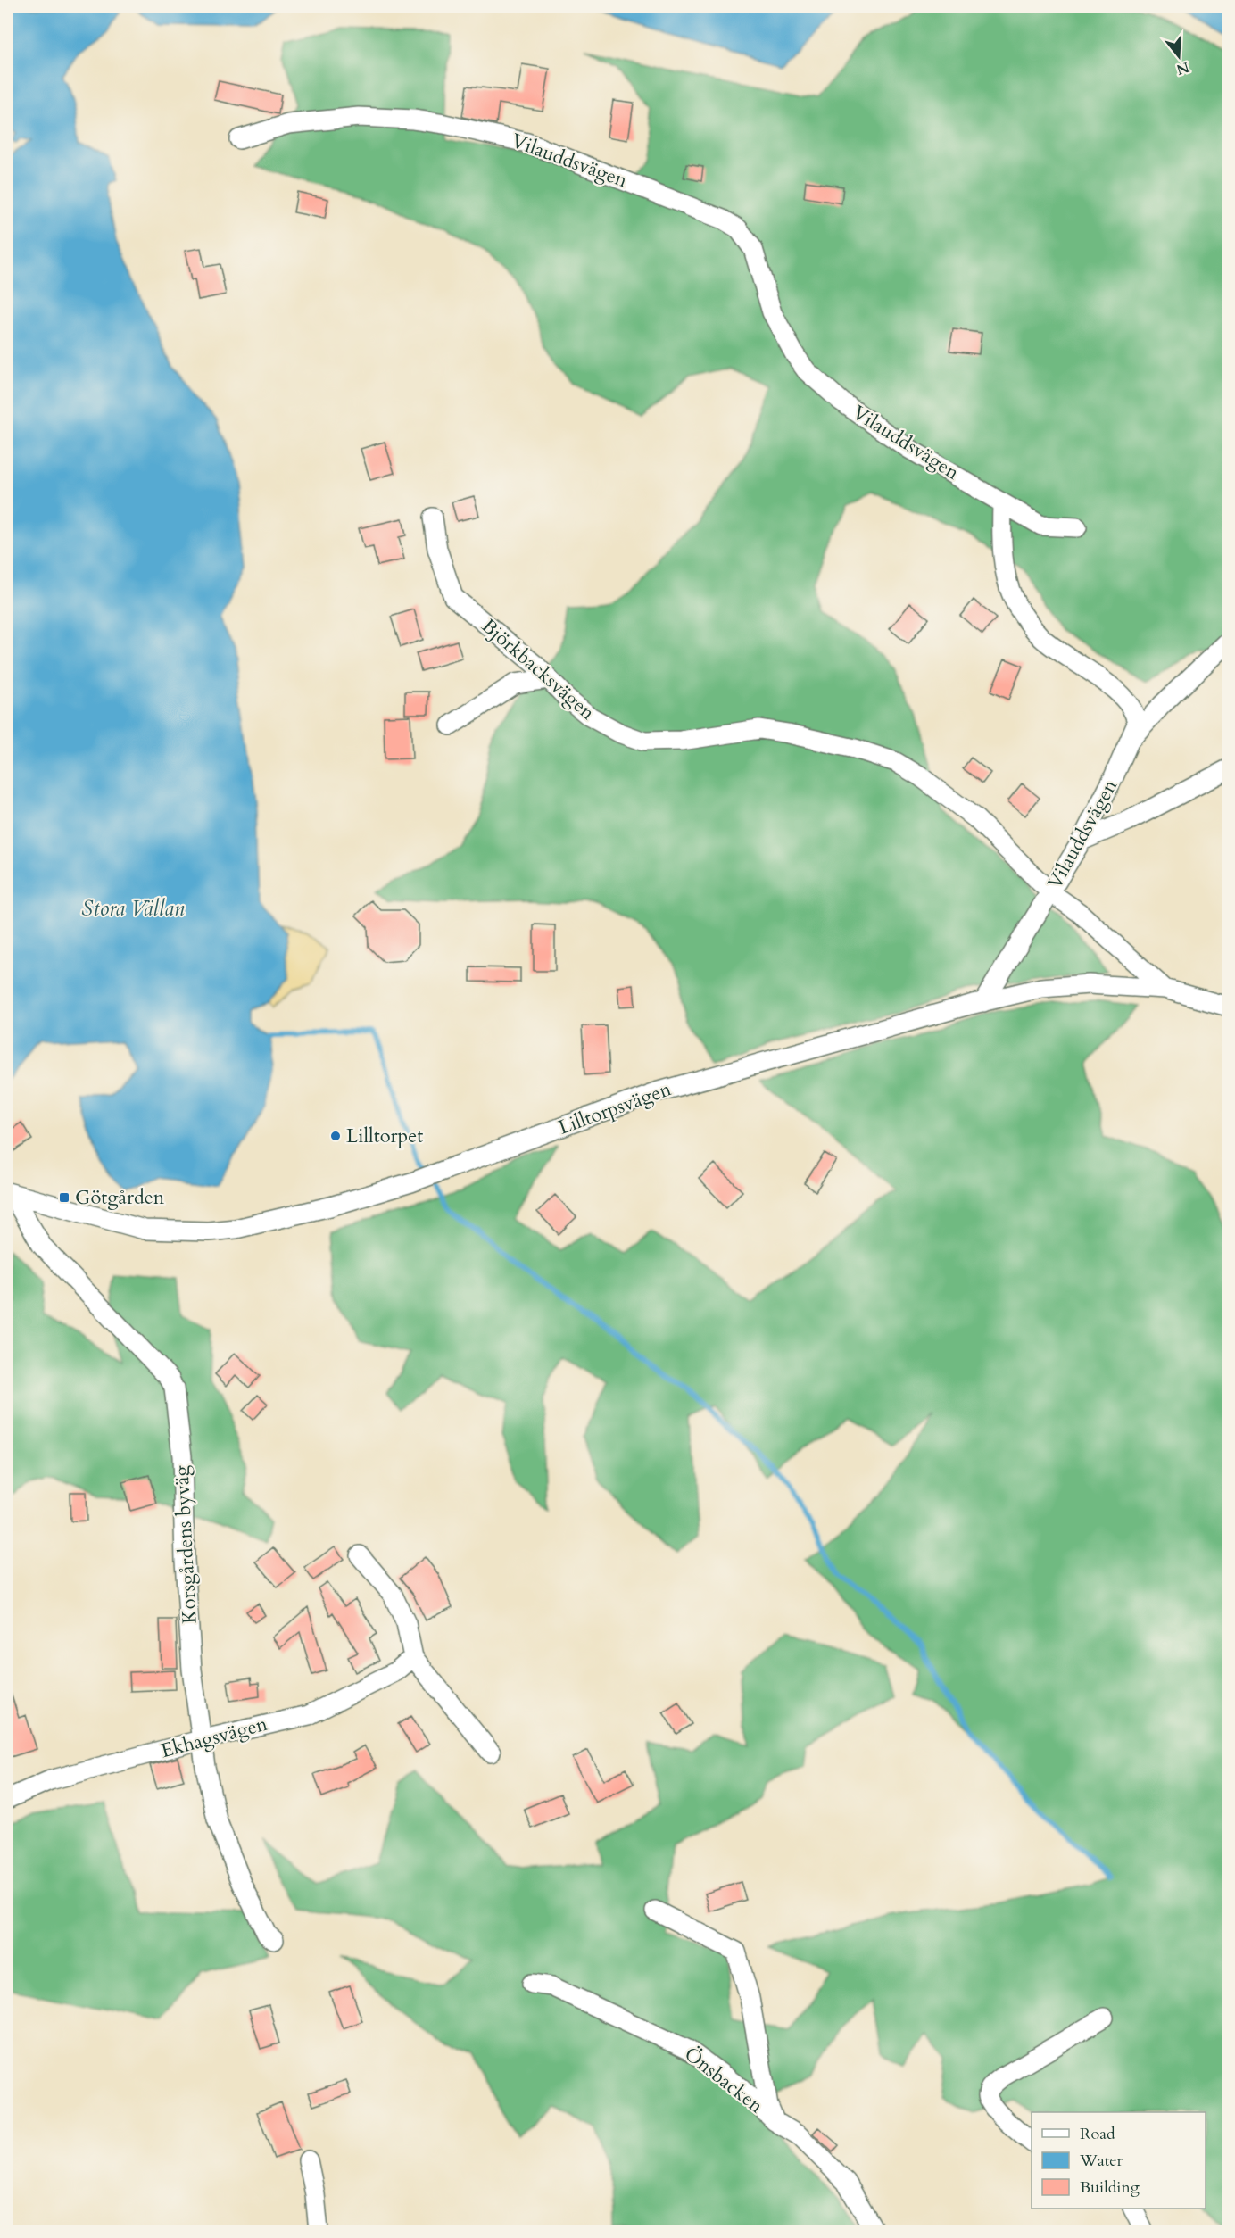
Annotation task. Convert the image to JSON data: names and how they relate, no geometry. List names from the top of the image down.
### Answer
{
  "streets": {
    "street": [
      "Vilauddsvägen",
      "Björkbacksvägen",
      "Lilltorpsvägen",
      "Korsgårdens byväg",
      "Ekhagsvägen",
      "Önsbacken"
    ]
  },
  "crossings": [
    ["Vilauddsvägen", "Björkbacksvägen"],
    ["Vilauddsvägen", "Lilltorpsvägen"],
    ["Björkbacksvägen", "Lilltorpsvägen"],
    ["Lilltorpsvägen", "Korsgårdens byväg"],
    ["Korsgårdens byväg", "Ekhagsvägen"]
  ],
  "water": ["Stora Vällan"],
  "places": {
    "other": ["Lilltorpet"],
    "transit": ["Götgården"]
  },
  "legend": ["Road", "Water", "Building"],
  "north": "bottom"
}
